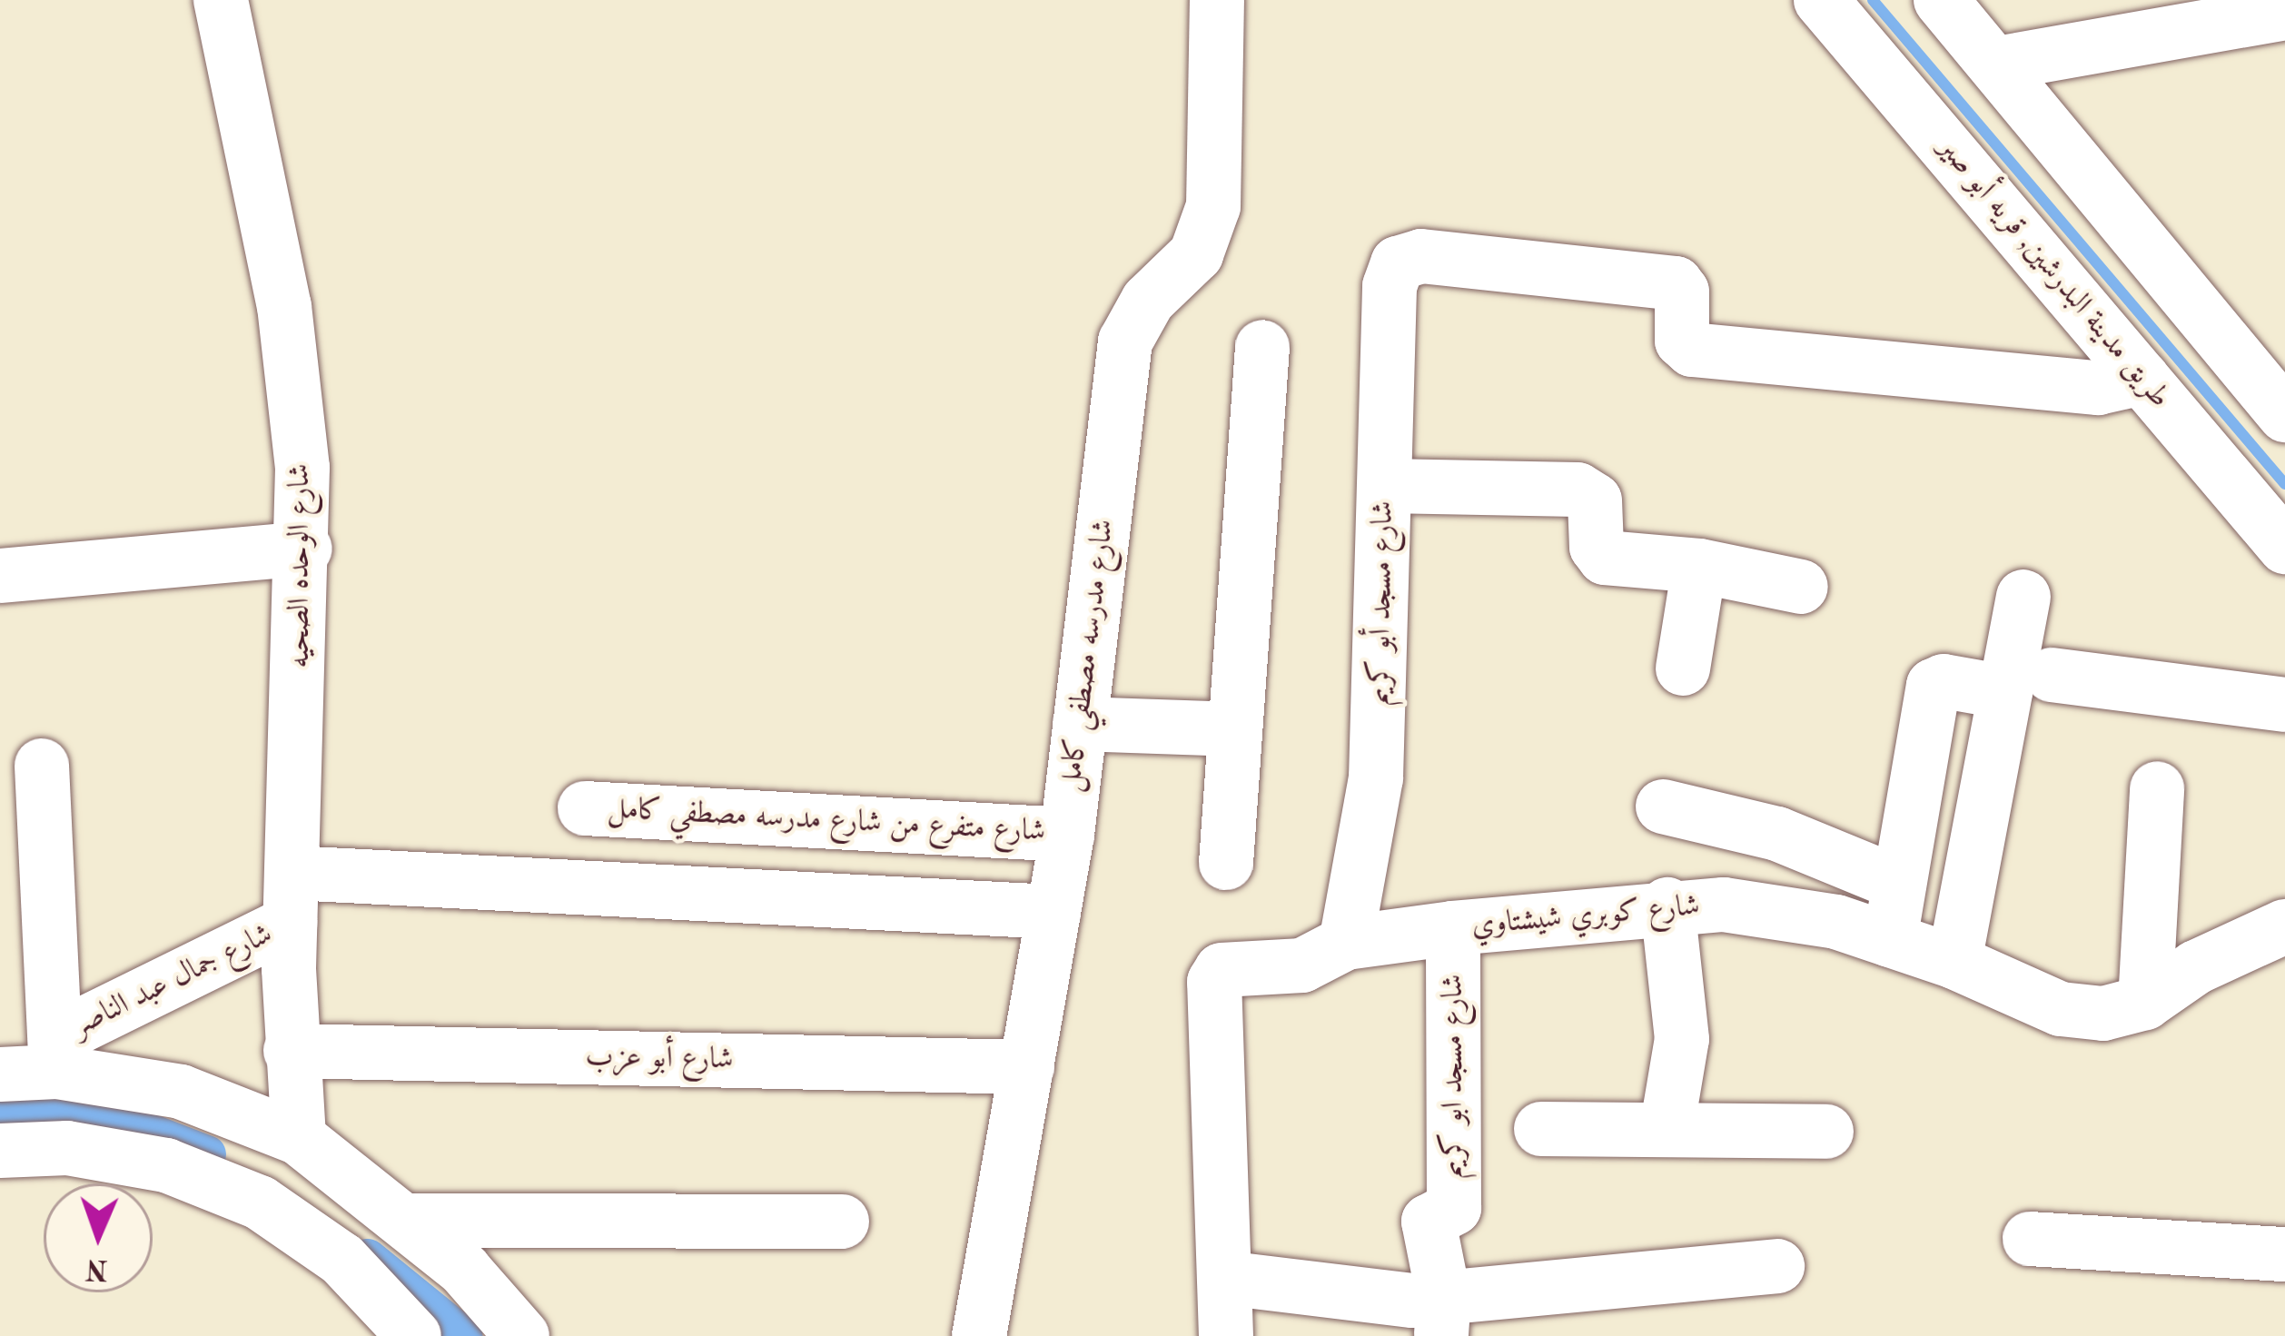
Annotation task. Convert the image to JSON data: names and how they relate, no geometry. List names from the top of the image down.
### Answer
{
  "streets": {
    "street": [
      "طريق مدينة البدرشين, قريه أبو صير",
      "شارع الوحده الصحيه",
      "شارع مسجد أبو كريم",
      "شارع مدرسه مصطفي كامل",
      "شارع متفرع من شارع مدرسه مصطفي كامل",
      "شارع كوبري شيشتاوي",
      "شارع جمال عبد الناصر",
      "شارع أبو عزب",
      "شارع مسجد ابو كريم"
    ]
  },
  "crossings": [
    ["طريق مدينة البدرشين, قريه أبو صير", "شارع مسجد أبو كريم"],
    ["شارع الوحده الصحيه", "شارع جمال عبد الناصر"],
    ["شارع الوحده الصحيه", "شارع أبو عزب"],
    ["شارع مسجد أبو كريم", "شارع كوبري شيشتاوي"],
    ["شارع مدرسه مصطفي كامل", "شارع متفرع من شارع مدرسه مصطفي كامل"],
    ["شارع مدرسه مصطفي كامل", "شارع أبو عزب"],
    ["شارع كوبري شيشتاوي", "شارع مسجد ابو كريم"]
  ],
  "north": "bottom"
}
